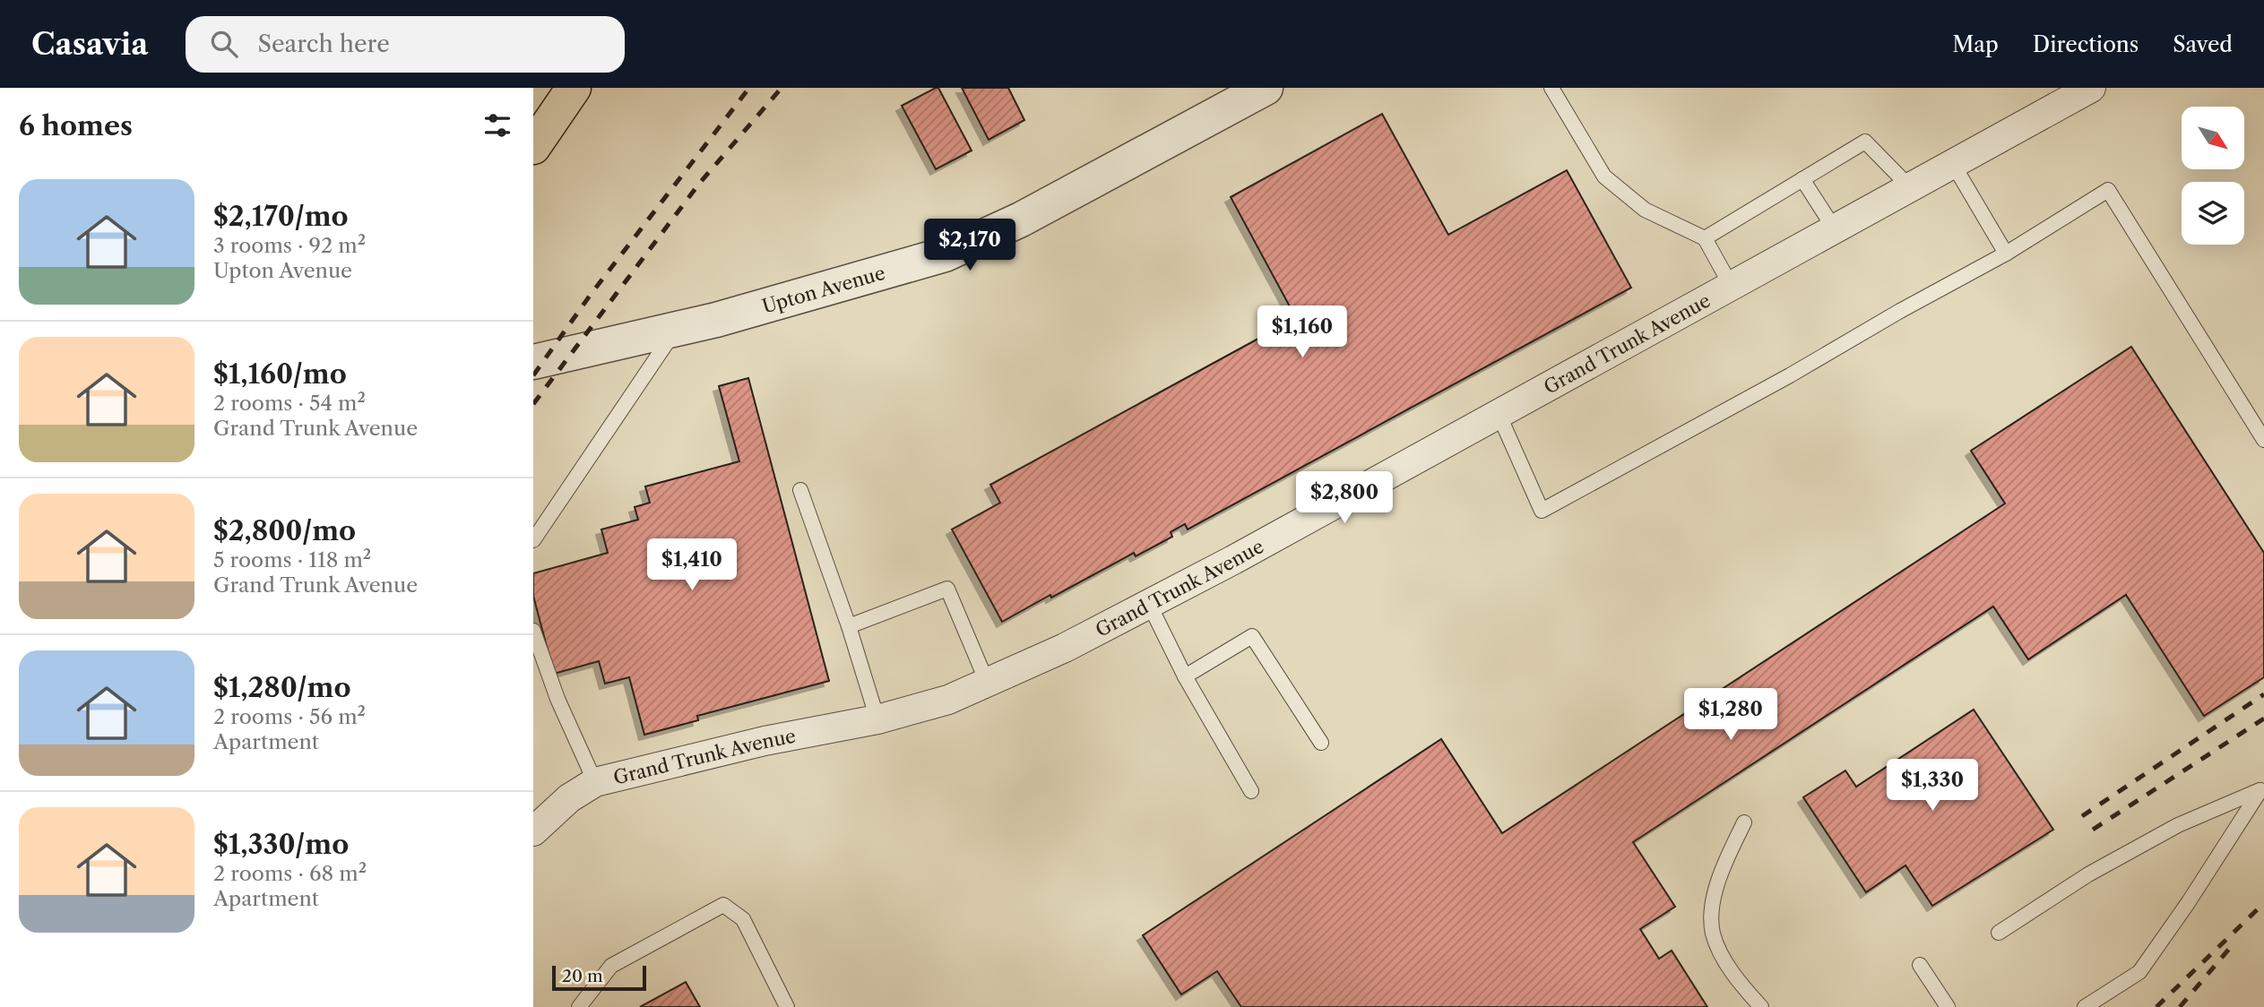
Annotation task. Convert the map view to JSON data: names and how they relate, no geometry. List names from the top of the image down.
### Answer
{
  "streets": {
    "street": ["Upton Avenue", "Grand Trunk Avenue"]
  },
  "scale_bar": "20 m",
  "north": "bottom right",
  "page": {
    "header": "Casavia",
    "search": "Search here",
    "nav": ["Map", "Directions", "Saved"],
    "heading": "6 homes",
    "list": [
      {
        "name": "$2,170/mo",
        "note": "3 rooms · 92 m² · Upton Avenue"
      },
      {
        "name": "$1,160/mo",
        "note": "2 rooms · 54 m² · Grand Trunk Avenue"
      },
      {
        "name": "$2,800/mo",
        "note": "5 rooms · 118 m² · Grand Trunk Avenue"
      },
      {
        "name": "$1,280/mo",
        "note": "2 rooms · 56 m² · Apartment"
      },
      {
        "name": "$1,330/mo",
        "note": "2 rooms · 68 m² · Apartment"
      }
    ],
    "price": [
      "$2,170",
      "$1,160",
      "$2,800",
      "$1,410",
      "$1,280",
      "$1,330"
    ],
    "scale": "20 m"
  }
}
